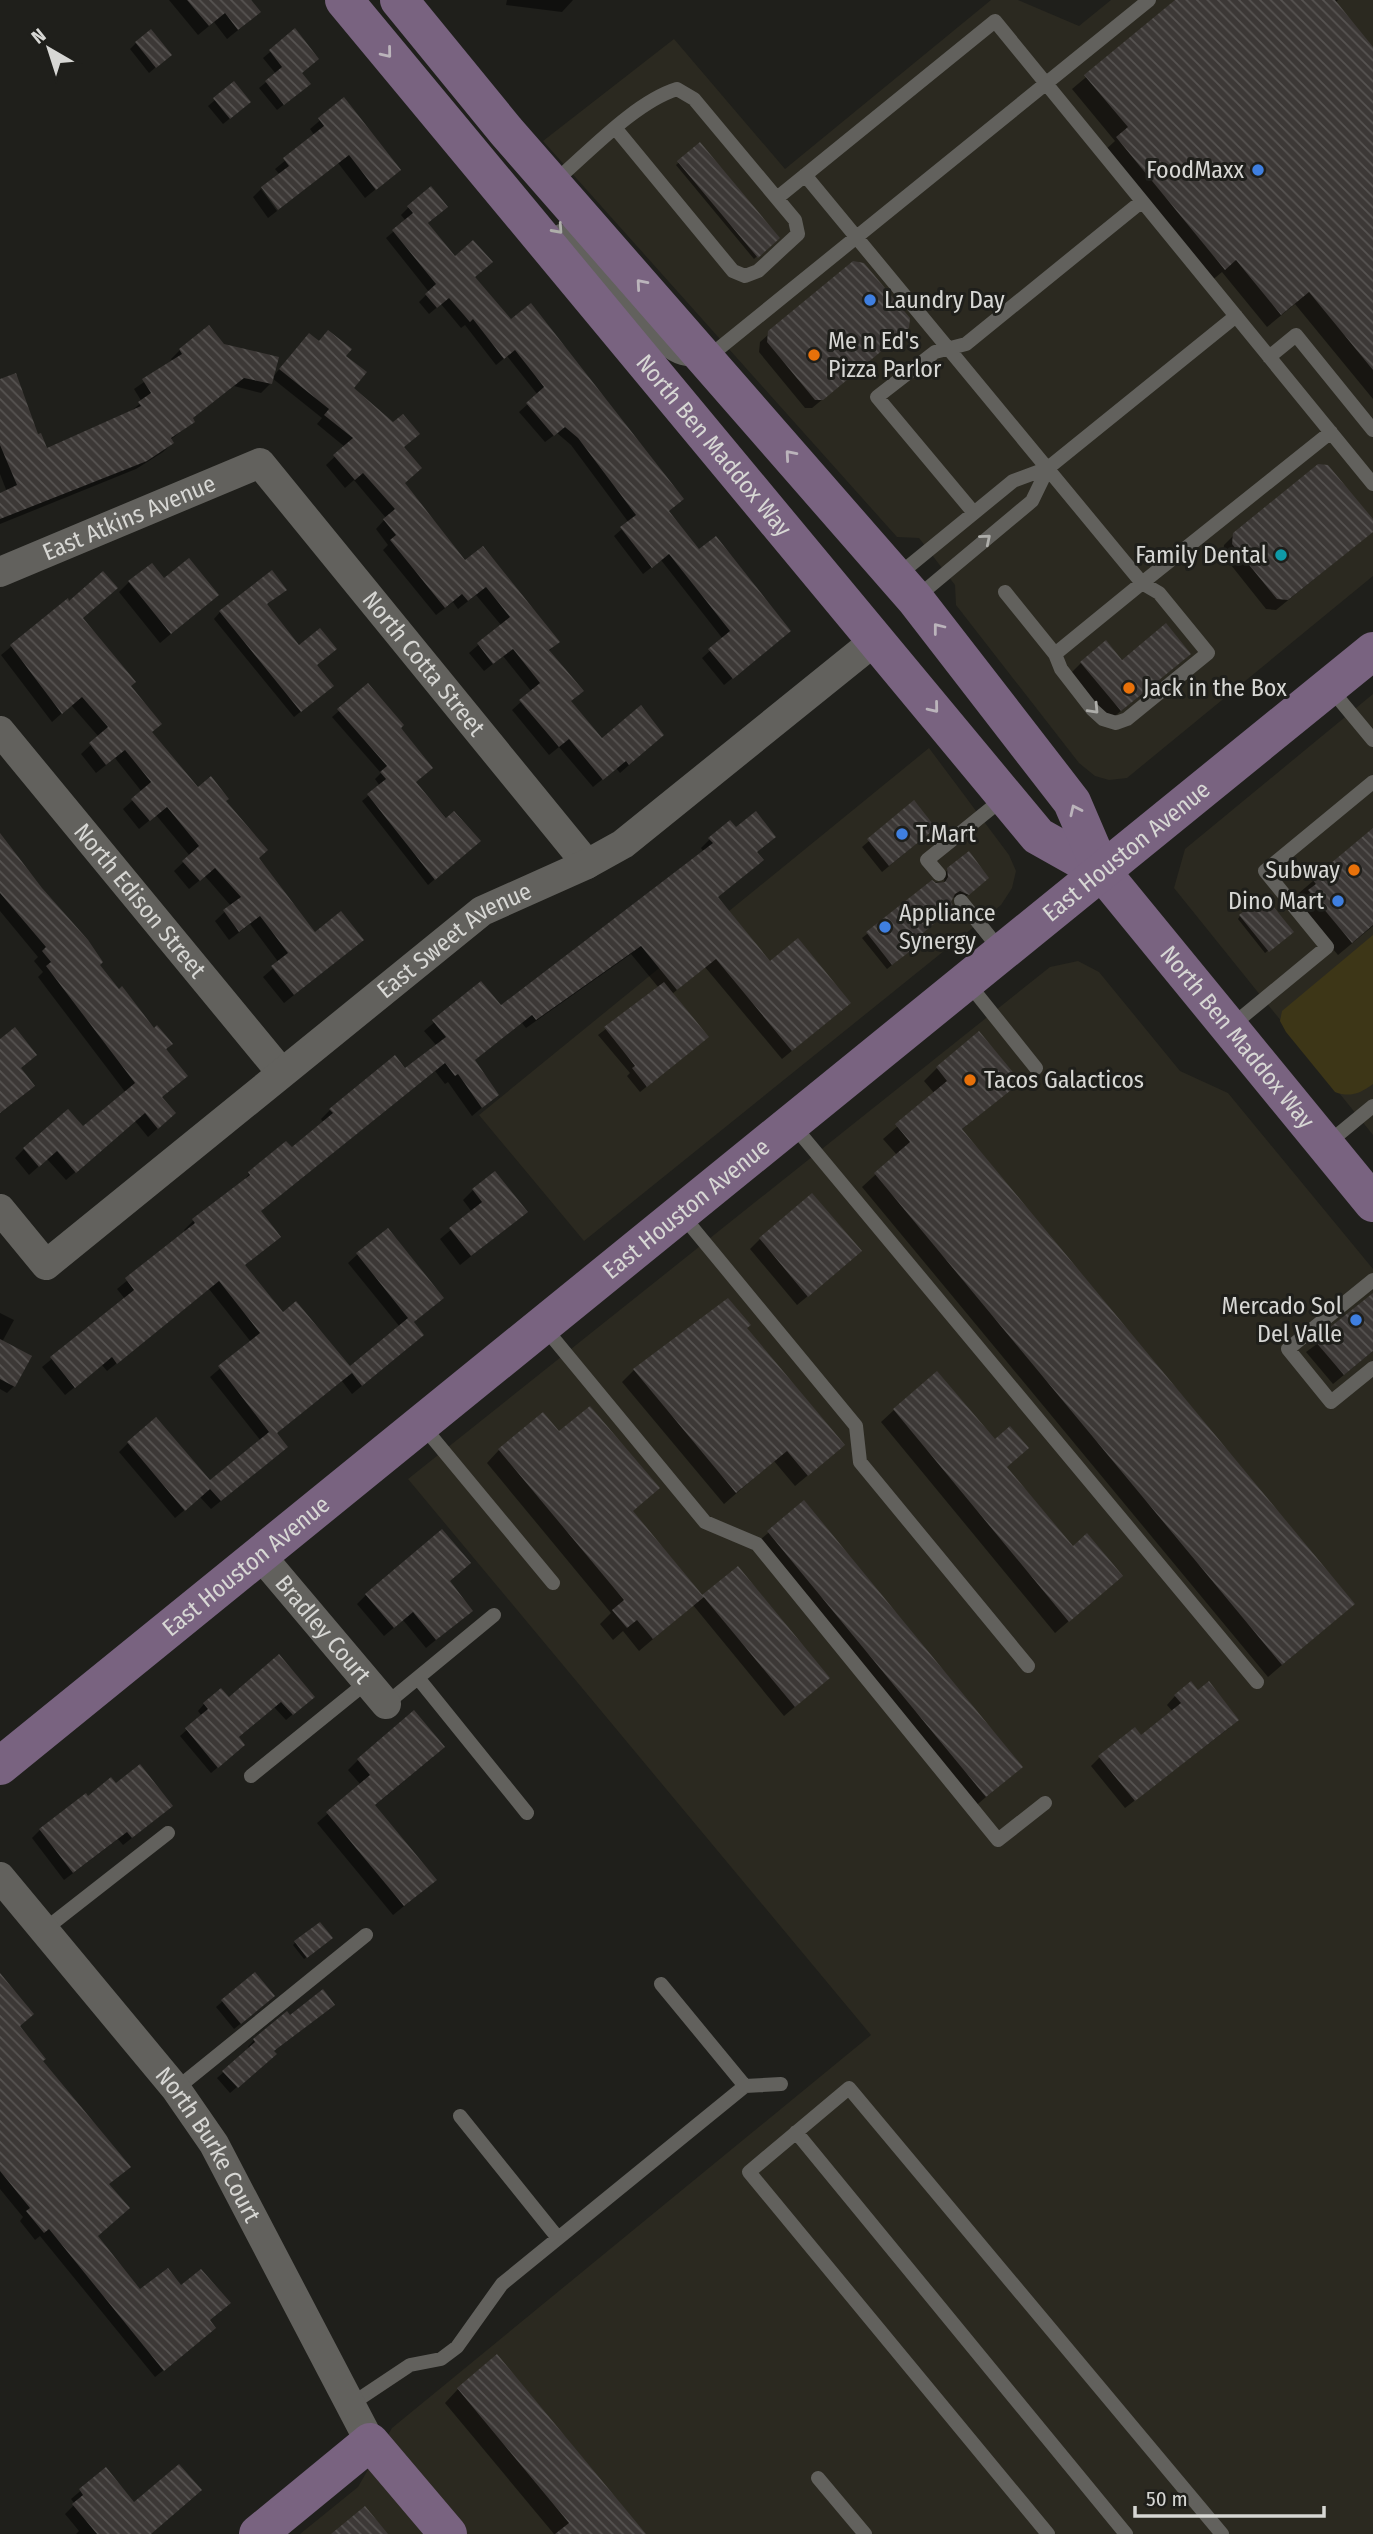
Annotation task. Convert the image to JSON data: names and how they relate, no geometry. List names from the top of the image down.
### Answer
{
  "streets": {
    "main road": ["North Ben Maddox Way", "East Houston Avenue"],
    "street": [
      "East Atkins Avenue",
      "North Cotta Street",
      "North Edison Street",
      "East Sweet Avenue",
      "Bradley Court",
      "North Burke Court"
    ]
  },
  "crossings": [
    ["North Ben Maddox Way", "East Houston Avenue"],
    ["North Ben Maddox Way", "East Sweet Avenue"],
    ["East Atkins Avenue", "North Cotta Street"],
    ["North Cotta Street", "East Sweet Avenue"],
    ["East Houston Avenue", "Bradley Court"],
    ["North Edison Street", "East Sweet Avenue"]
  ],
  "places": [
    "FoodMaxx",
    "Laundry Day",
    "Me n Ed's Pizza Parlor",
    "Family Dental",
    "Jack in the Box",
    "T.Mart",
    "Subway",
    "Dino Mart",
    "Appliance Synergy",
    "Tacos Galacticos",
    "Mercado Sol Del Valle"
  ],
  "scale_bar": "50 m",
  "north": "top left"
}
